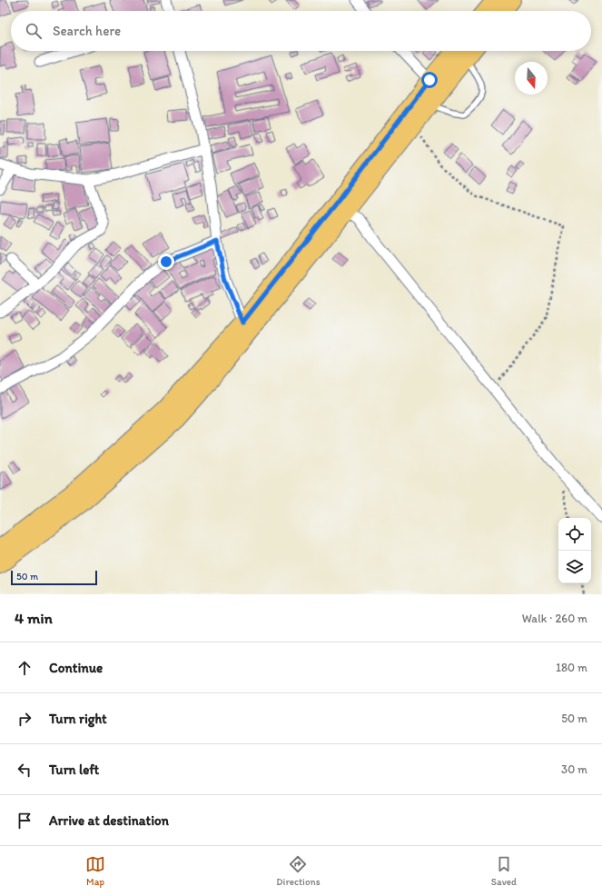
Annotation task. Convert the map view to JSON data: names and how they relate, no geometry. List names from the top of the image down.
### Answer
{
  "scale_bar": "50 m",
  "north": "bottom",
  "page": {
    "search": "Search here",
    "scale": "50 m",
    "heading": ["4 min", "Walk · 260 m"],
    "list": [
      ["Continue", "180 m"],
      ["Turn right", "50 m"],
      ["Turn left", "30 m"],
      "Arrive at destination"
    ],
    "nav": ["Map", "Directions", "Saved"]
  }
}
